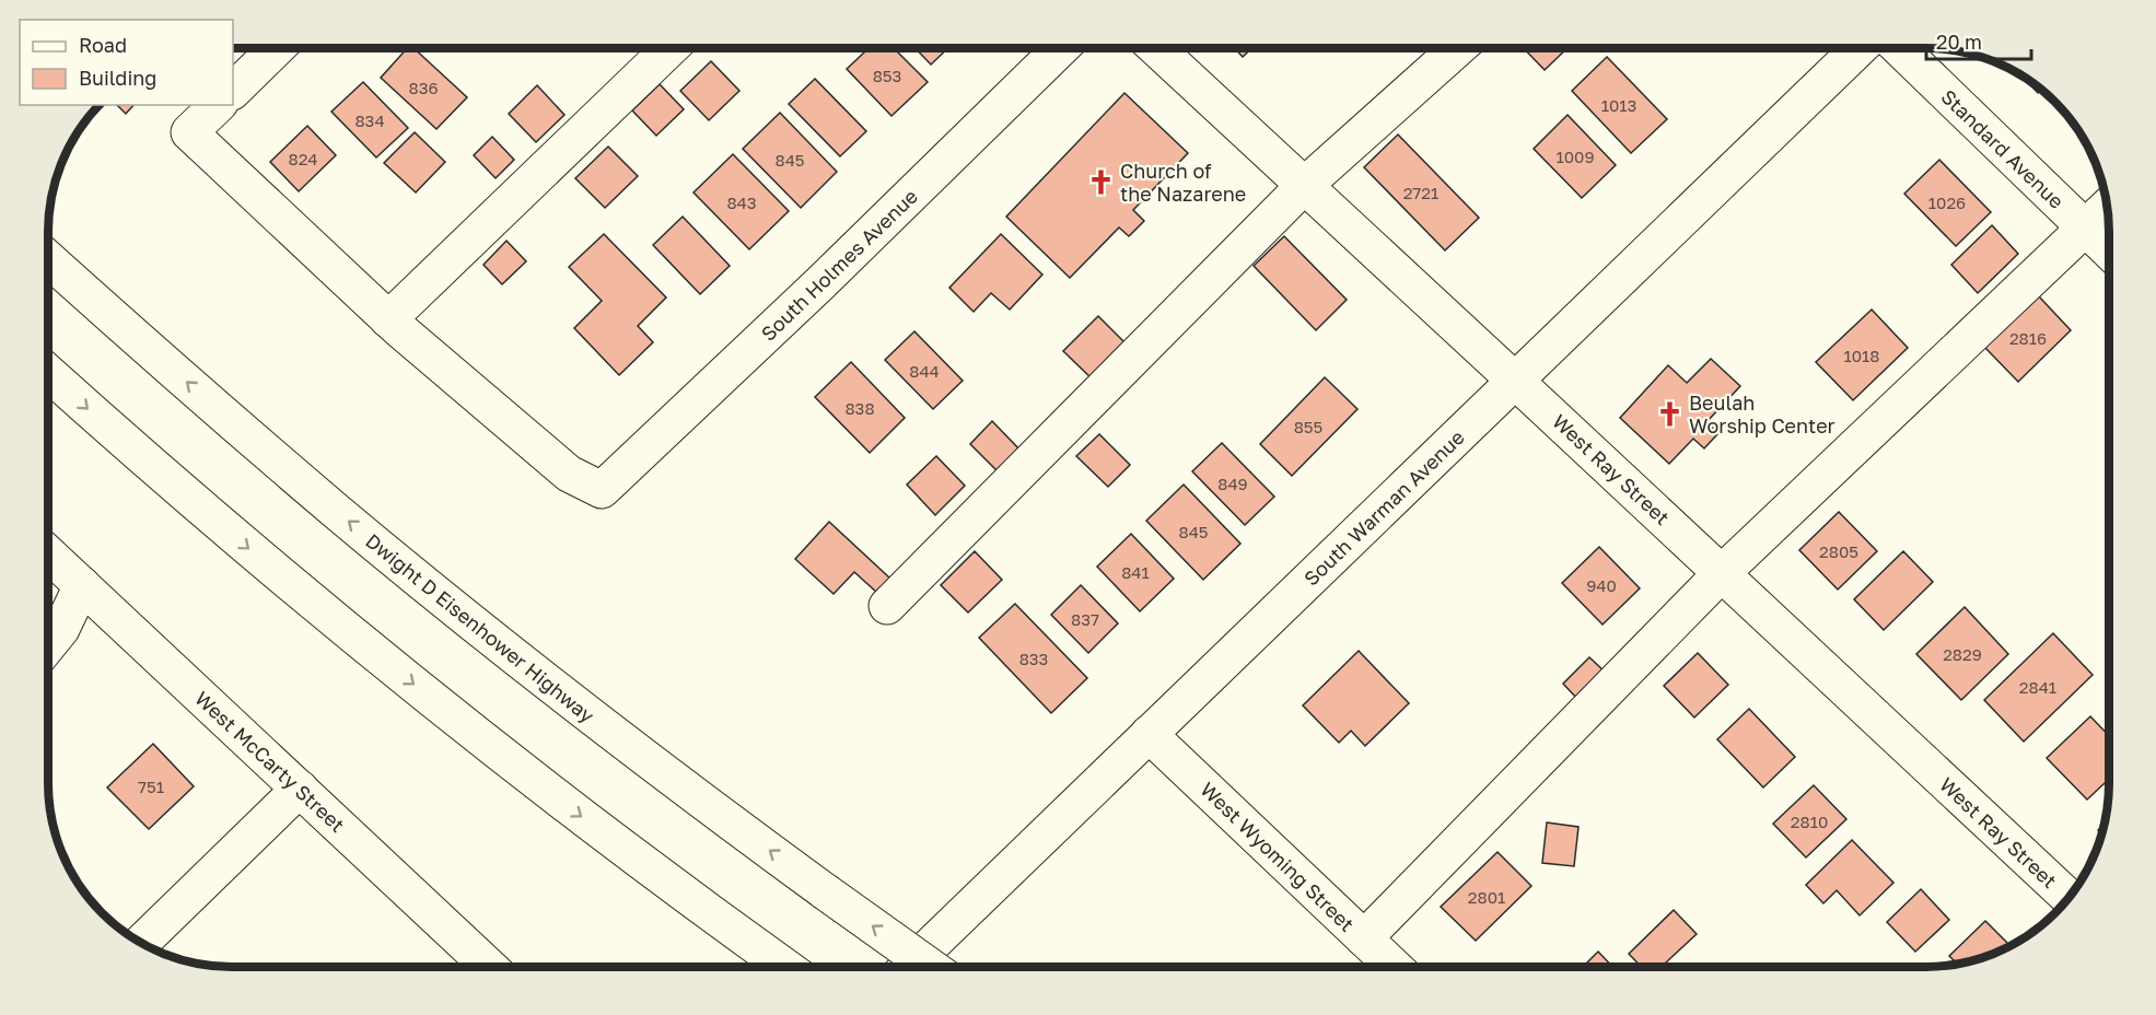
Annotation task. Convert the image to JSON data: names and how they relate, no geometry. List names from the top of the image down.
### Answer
{
  "streets": {
    "main road": [
      "Standard Avenue",
      "South Holmes Avenue",
      "West Ray Street",
      "South Warman Avenue",
      "Dwight D Eisenhower Highway",
      "West McCarty Street",
      "West Wyoming Street"
    ]
  },
  "crossings": [
    ["West Ray Street", "South Warman Avenue"],
    ["South Warman Avenue", "West Wyoming Street"]
  ],
  "places": {
    "church": ["Church of the Nazarene", "Beulah Worship Center"]
  },
  "house_numbers": [
    "853",
    "836",
    "1013",
    "834",
    "1009",
    "824",
    "845",
    "2721",
    "843",
    "1026",
    "2816",
    "1018",
    "844",
    "838",
    "855",
    "849",
    "845",
    "2805",
    "841",
    "940",
    "837",
    "2829",
    "833",
    "2841",
    "751",
    "2810",
    "2801"
  ],
  "legend": ["Road", "Building"],
  "scale_bar": "20 m"
}
